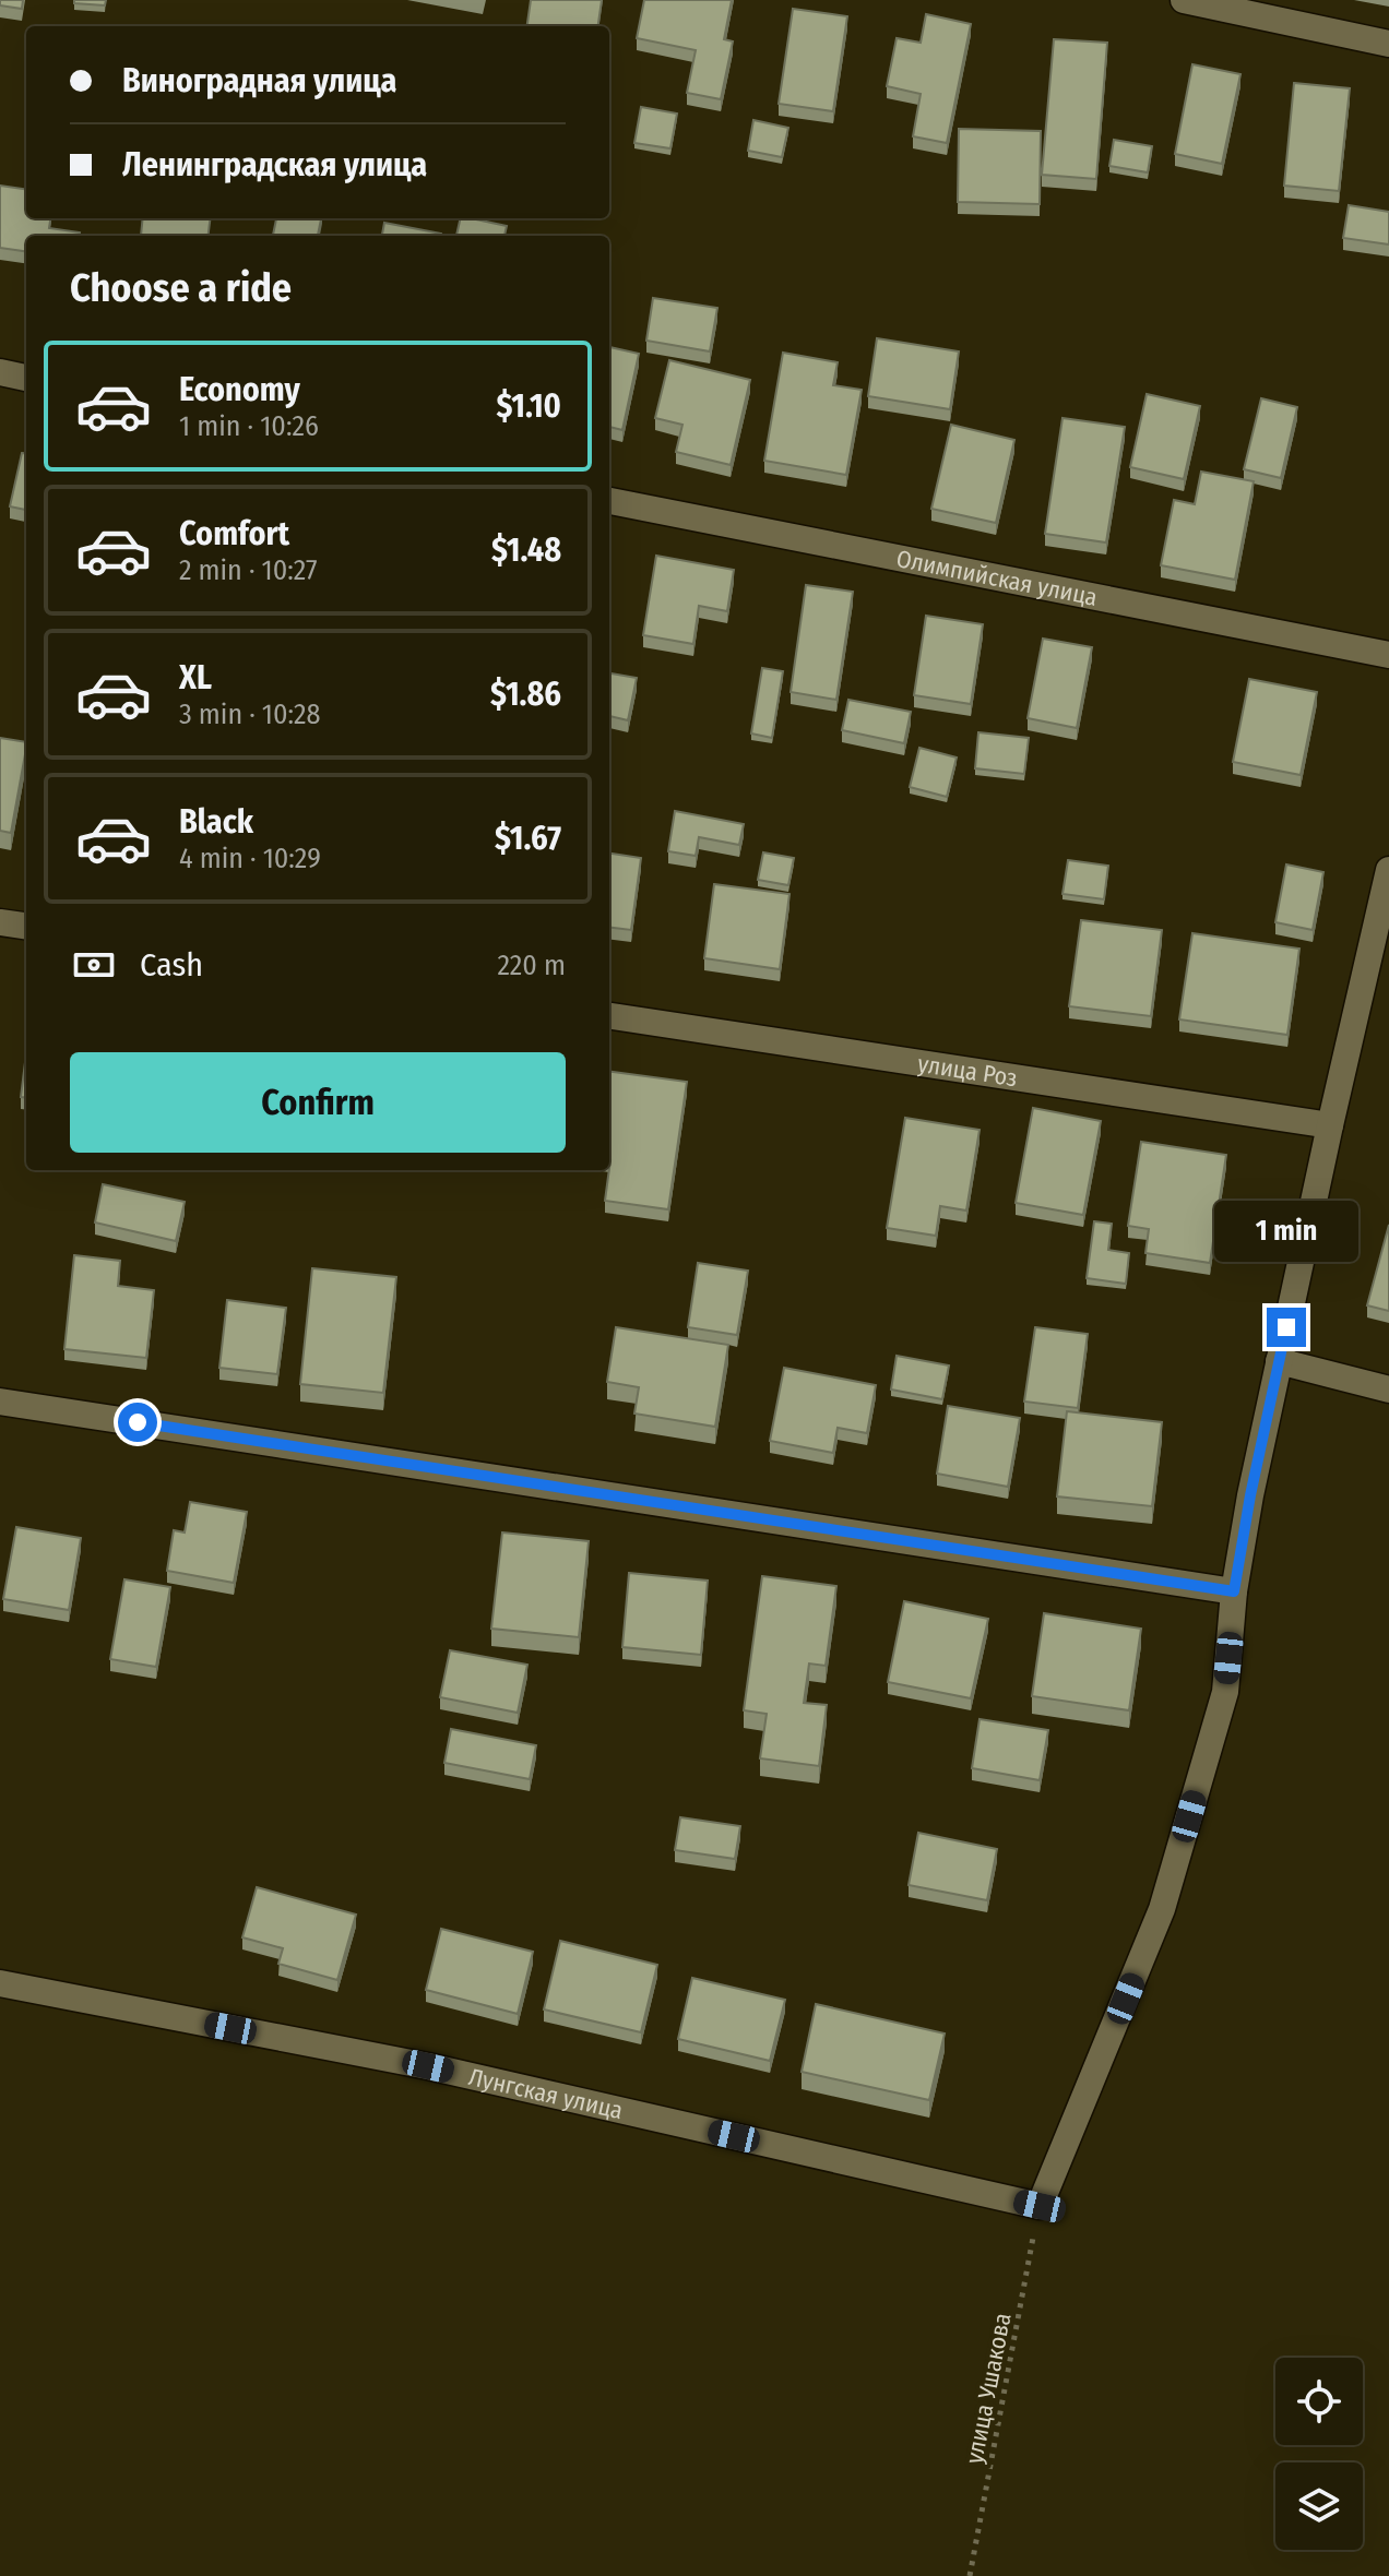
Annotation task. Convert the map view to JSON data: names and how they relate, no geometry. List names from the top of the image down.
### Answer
{
  "streets": {
    "street": ["Олимпийская улица", "улица Роз", "Лунгская улица"],
    "path": ["улица Ушакова"]
  },
  "crossings": [
    ["Лунгская улица", "улица Ушакова"]
  ],
  "page": {
    "banner": ["Виноградная улица", "Ленинградская улица"],
    "heading": "Choose a ride",
    "list": [
      {
        "name": "Economy",
        "note": "1 min · 10:26",
        "value": "$1.10"
      },
      {
        "name": "Comfort",
        "note": "2 min · 10:27",
        "value": "$1.48"
      },
      {
        "name": "XL",
        "note": "3 min · 10:28",
        "value": "$1.86"
      },
      {
        "name": "Black",
        "note": "4 min · 10:29",
        "value": "$1.67"
      }
    ],
    "pay": ["Cash", "220 m"],
    "buttons": "Confirm",
    "bubble": "1 min"
  }
}
